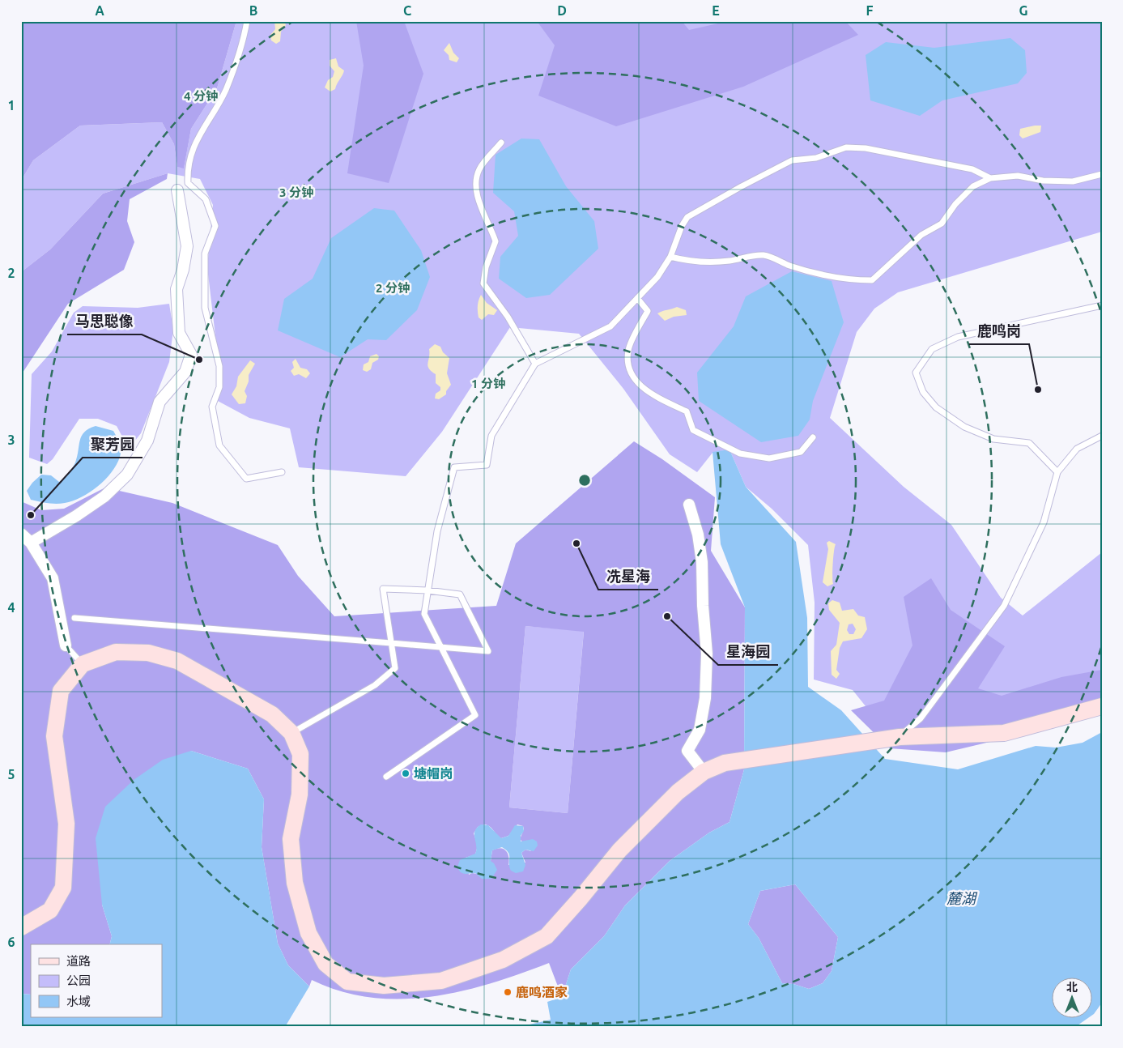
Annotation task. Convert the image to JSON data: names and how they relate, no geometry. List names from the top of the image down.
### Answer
{
  "water": ["麓湖"],
  "places": [
    "马思聪像",
    "鹿鸣岗",
    "聚芳园",
    "冼星海",
    "星海园",
    "塘帽岗",
    "鹿鸣酒家"
  ],
  "legend": ["道路", "公园", "水域"],
  "north": "top",
  "grid": {
    "columns": [
      "A",
      "B",
      "C",
      "D",
      "E",
      "F",
      "G"
    ],
    "rows": [
      "1",
      "2",
      "3",
      "4",
      "5",
      "6"
    ]
  },
  "rings": [
    "4 分钟",
    "3 分钟",
    "2 分钟",
    "1 分钟"
  ]
}
